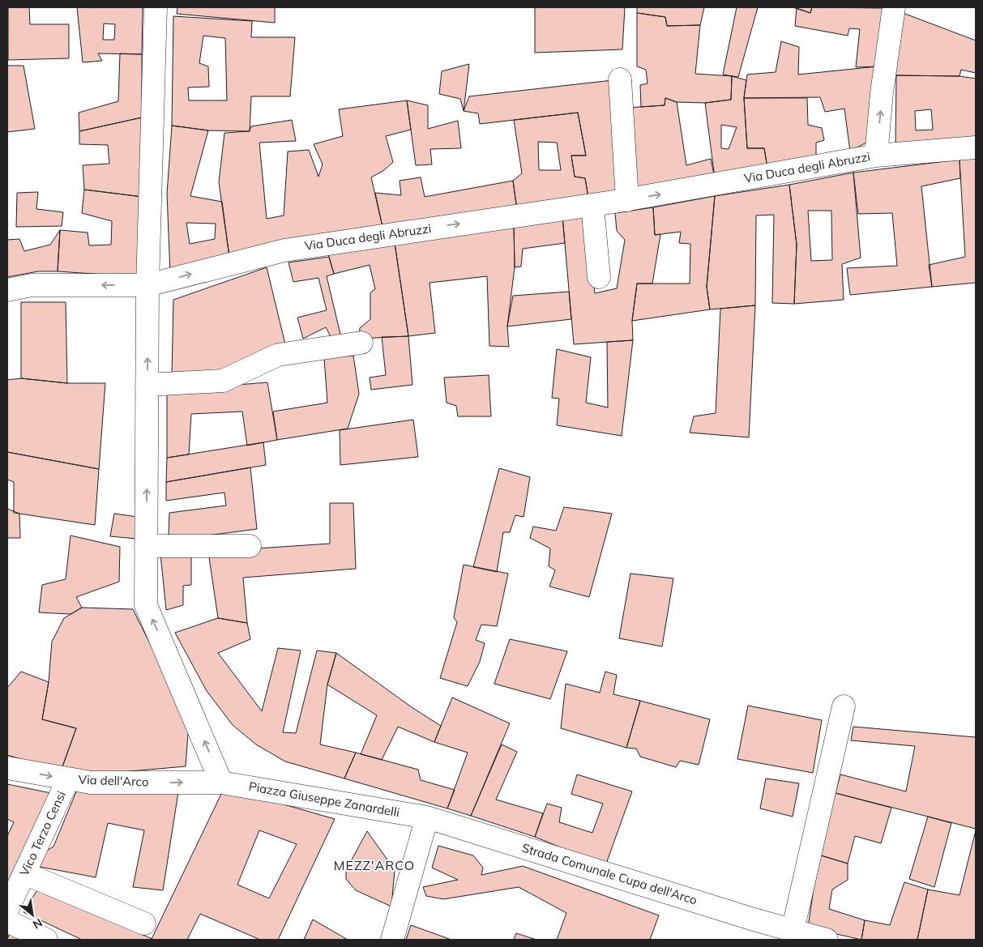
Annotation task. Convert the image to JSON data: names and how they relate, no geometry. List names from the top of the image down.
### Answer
{
  "streets": {
    "street": [
      "Via Duca degli Abruzzi",
      "Via dell'Arco",
      "Piazza Giuseppe Zanardelli",
      "Vico Terzo Censi",
      "Strada Comunale Cupa dell'Arco"
    ]
  },
  "crossings": [
    ["Via dell'Arco", "Piazza Giuseppe Zanardelli"],
    ["Via dell'Arco", "Vico Terzo Censi"],
    ["Piazza Giuseppe Zanardelli", "Strada Comunale Cupa dell'Arco"]
  ],
  "districts": ["MEZZ'ARCO"],
  "north": "bottom right"
}
